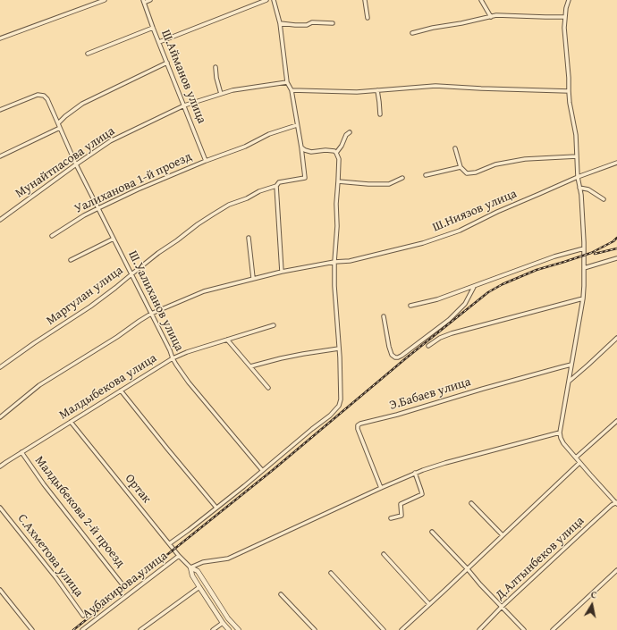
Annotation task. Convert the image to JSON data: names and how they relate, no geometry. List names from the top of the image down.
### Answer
{
  "streets": {
    "street": [
      "Ш.Айманов улица",
      "Мунайтпасова улица",
      "Уалиханова 1-й проезд",
      "Ш.Ниязов улица",
      "Маргулан улица",
      "Ш.Уалиханов улица",
      "Малдыбекова улица",
      "Э.Бабаев улица",
      "Ортак",
      "Малдыбекова 2-й проезд",
      "С.Ахметова улица",
      "Д.Алтынбеков улица",
      "Аубакирова улица"
    ]
  },
  "crossings": [
    ["Ш.Айманов улица", "Мунайтпасова улица"],
    ["Ш.Айманов улица", "Уалиханова 1-й проезд"],
    ["Мунайтпасова улица", "Ш.Уалиханов улица"],
    ["Уалиханова 1-й проезд", "Ш.Уалиханов улица"],
    ["Ш.Ниязов улица", "Ш.Уалиханов улица"],
    ["Маргулан улица", "Ш.Уалиханов улица"],
    ["Ш.Уалиханов улица", "Малдыбекова улица"],
    ["Малдыбекова улица", "Ортак"],
    ["Малдыбекова улица", "Малдыбекова 2-й проезд"],
    ["Ортак", "Аубакирова улица"]
  ],
  "north": "top"
}
